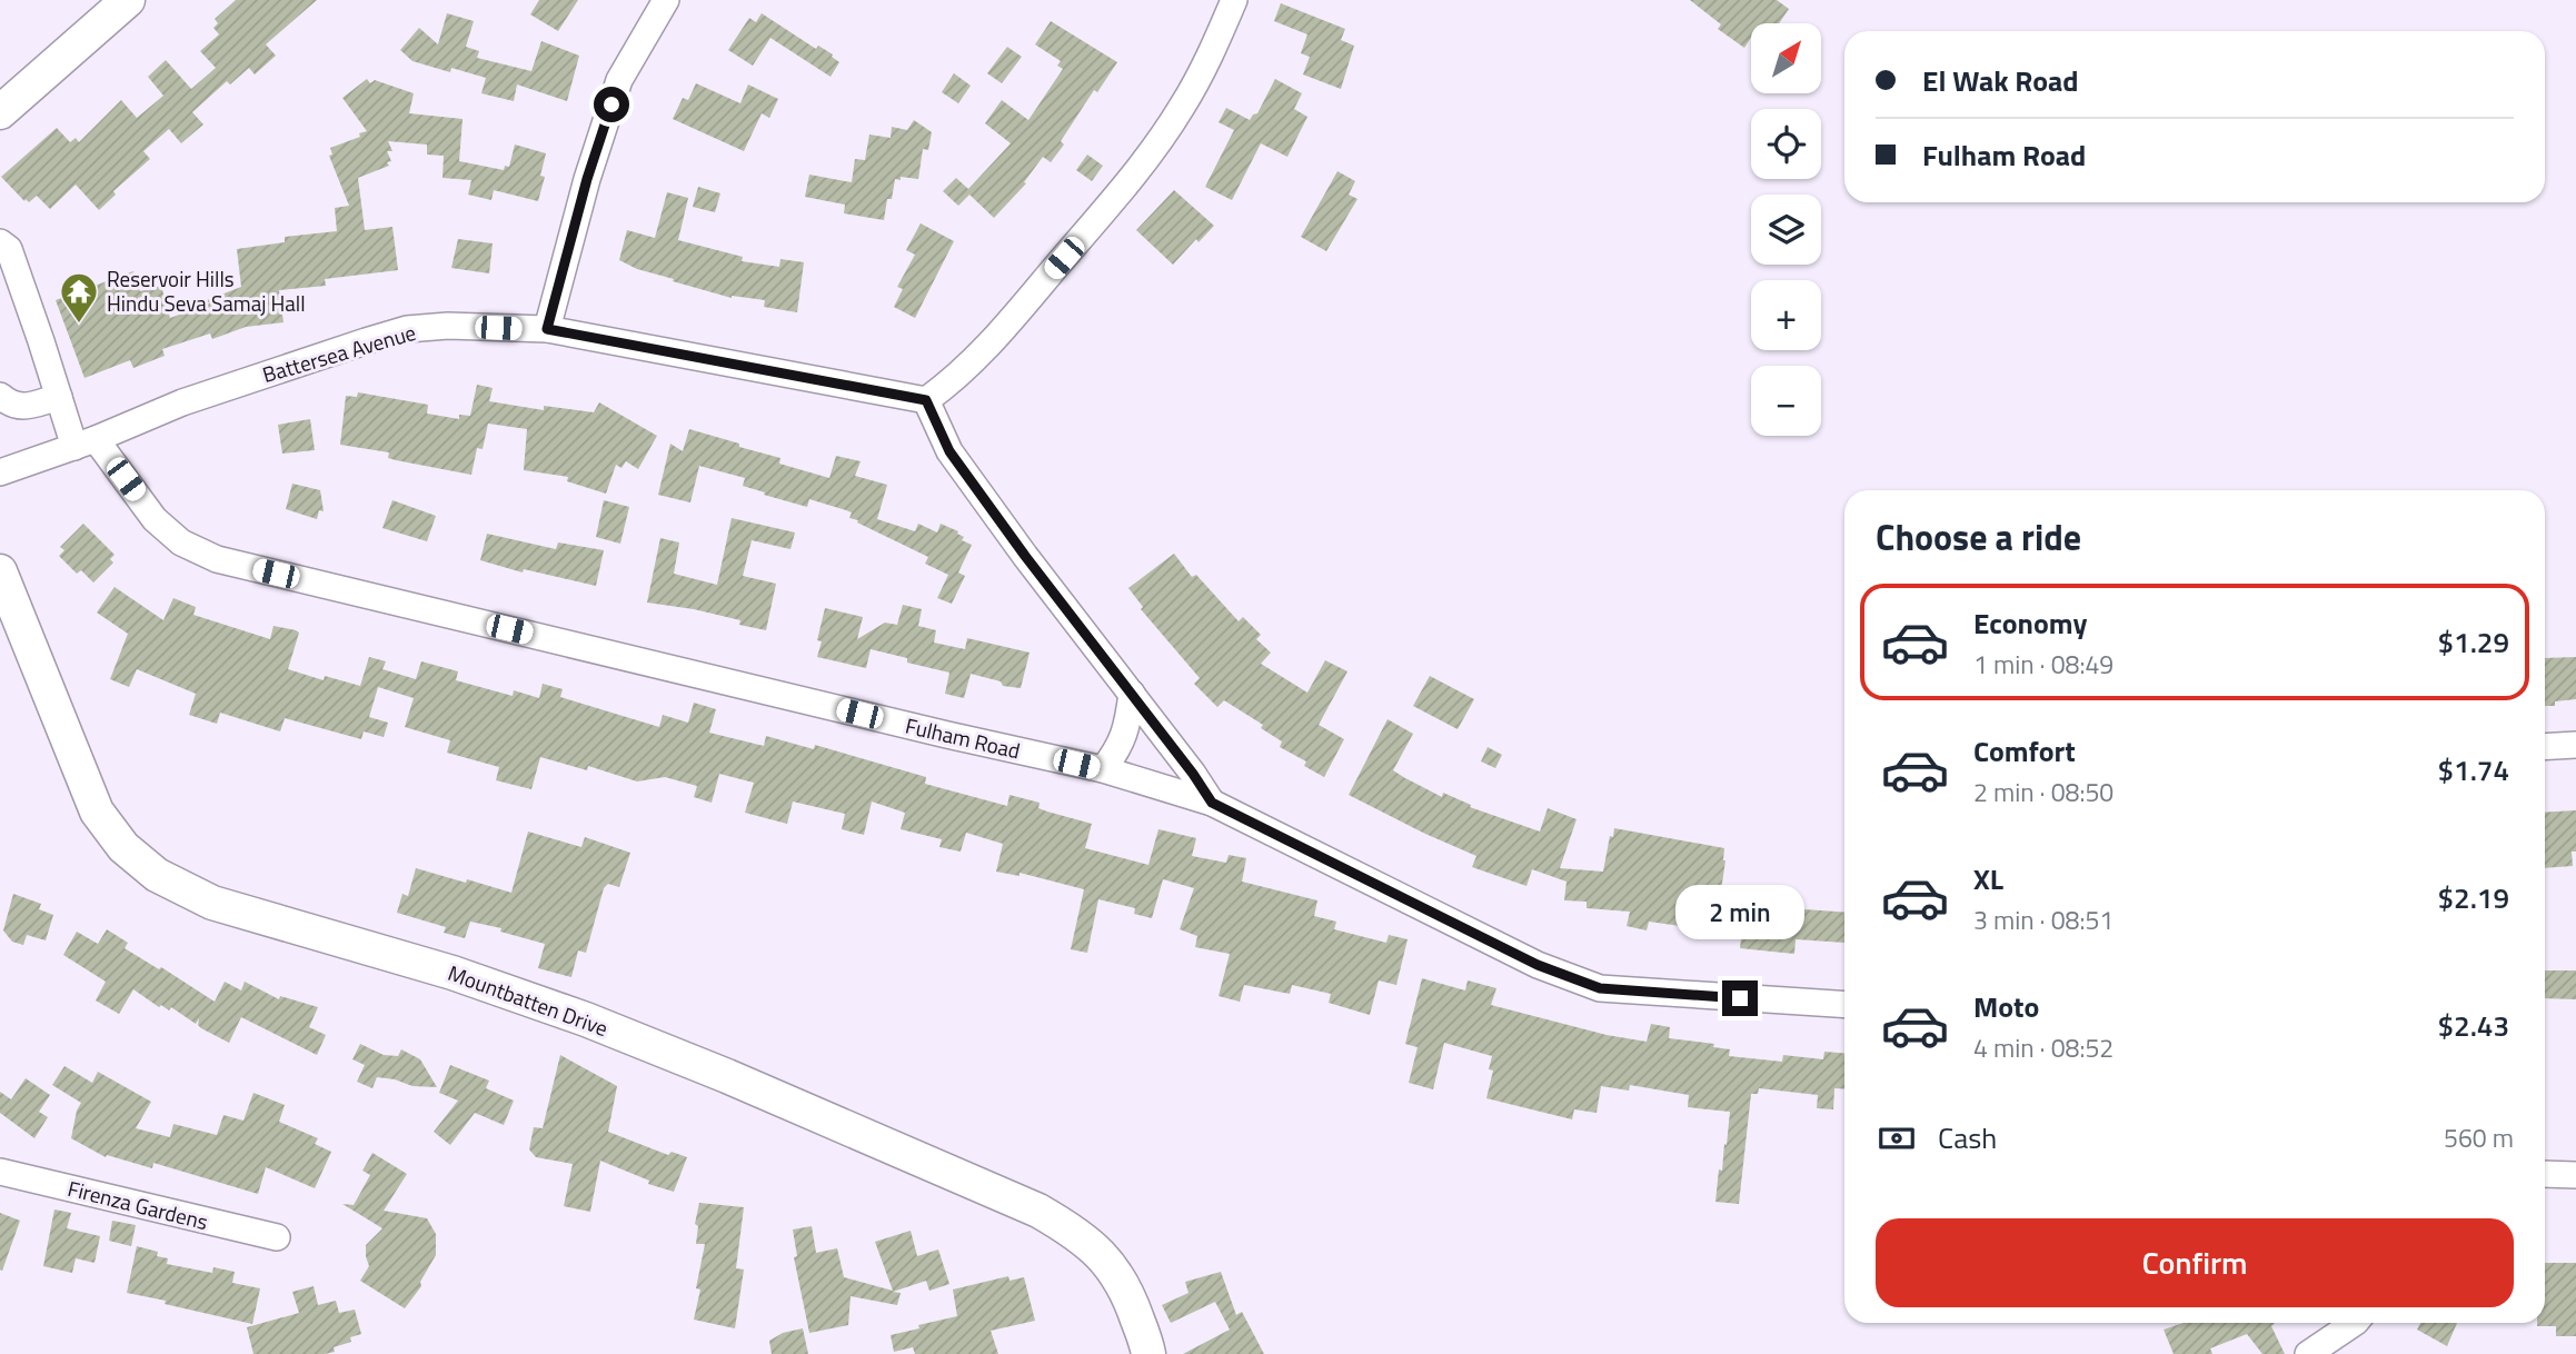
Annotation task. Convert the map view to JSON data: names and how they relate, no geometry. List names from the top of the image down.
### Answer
{
  "streets": {
    "main road": ["Mountbatten Drive"],
    "street": ["Battersea Avenue", "Fulham Road", "Firenza Gardens"]
  },
  "crossings": [
    ["Battersea Avenue", "Fulham Road"]
  ],
  "places": {
    "temple": ["Reservoir Hills Hindu Seva Samaj Hall"]
  },
  "north": "top right",
  "page": {
    "map_buttons": ["+", "−"],
    "banner": ["El Wak Road", "Fulham Road"],
    "heading": "Choose a ride",
    "list": [
      {
        "name": "Economy",
        "note": "1 min · 08:49",
        "value": "$1.29"
      },
      {
        "name": "Comfort",
        "note": "2 min · 08:50",
        "value": "$1.74"
      },
      {
        "name": "XL",
        "note": "3 min · 08:51",
        "value": "$2.19"
      },
      {
        "name": "Moto",
        "note": "4 min · 08:52",
        "value": "$2.43"
      }
    ],
    "bubble": "2 min",
    "pay": ["Cash", "560 m"],
    "buttons": "Confirm"
  }
}
